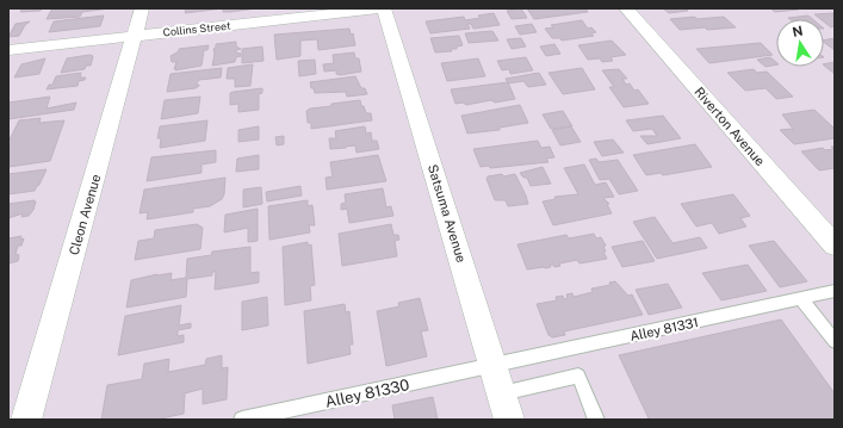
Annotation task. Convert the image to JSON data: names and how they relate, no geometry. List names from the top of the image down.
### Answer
{
  "streets": {
    "street": [
      "Collins Street",
      "Riverton Avenue",
      "Satsuma Avenue",
      "Cleon Avenue"
    ],
    "lane": ["Alley 81331", "Alley 81330"]
  },
  "crossings": [
    ["Collins Street", "Satsuma Avenue"],
    ["Collins Street", "Cleon Avenue"],
    ["Satsuma Avenue", "Alley 81331"],
    ["Satsuma Avenue", "Alley 81330"],
    ["Alley 81331", "Alley 81330"]
  ],
  "north": "top"
}
